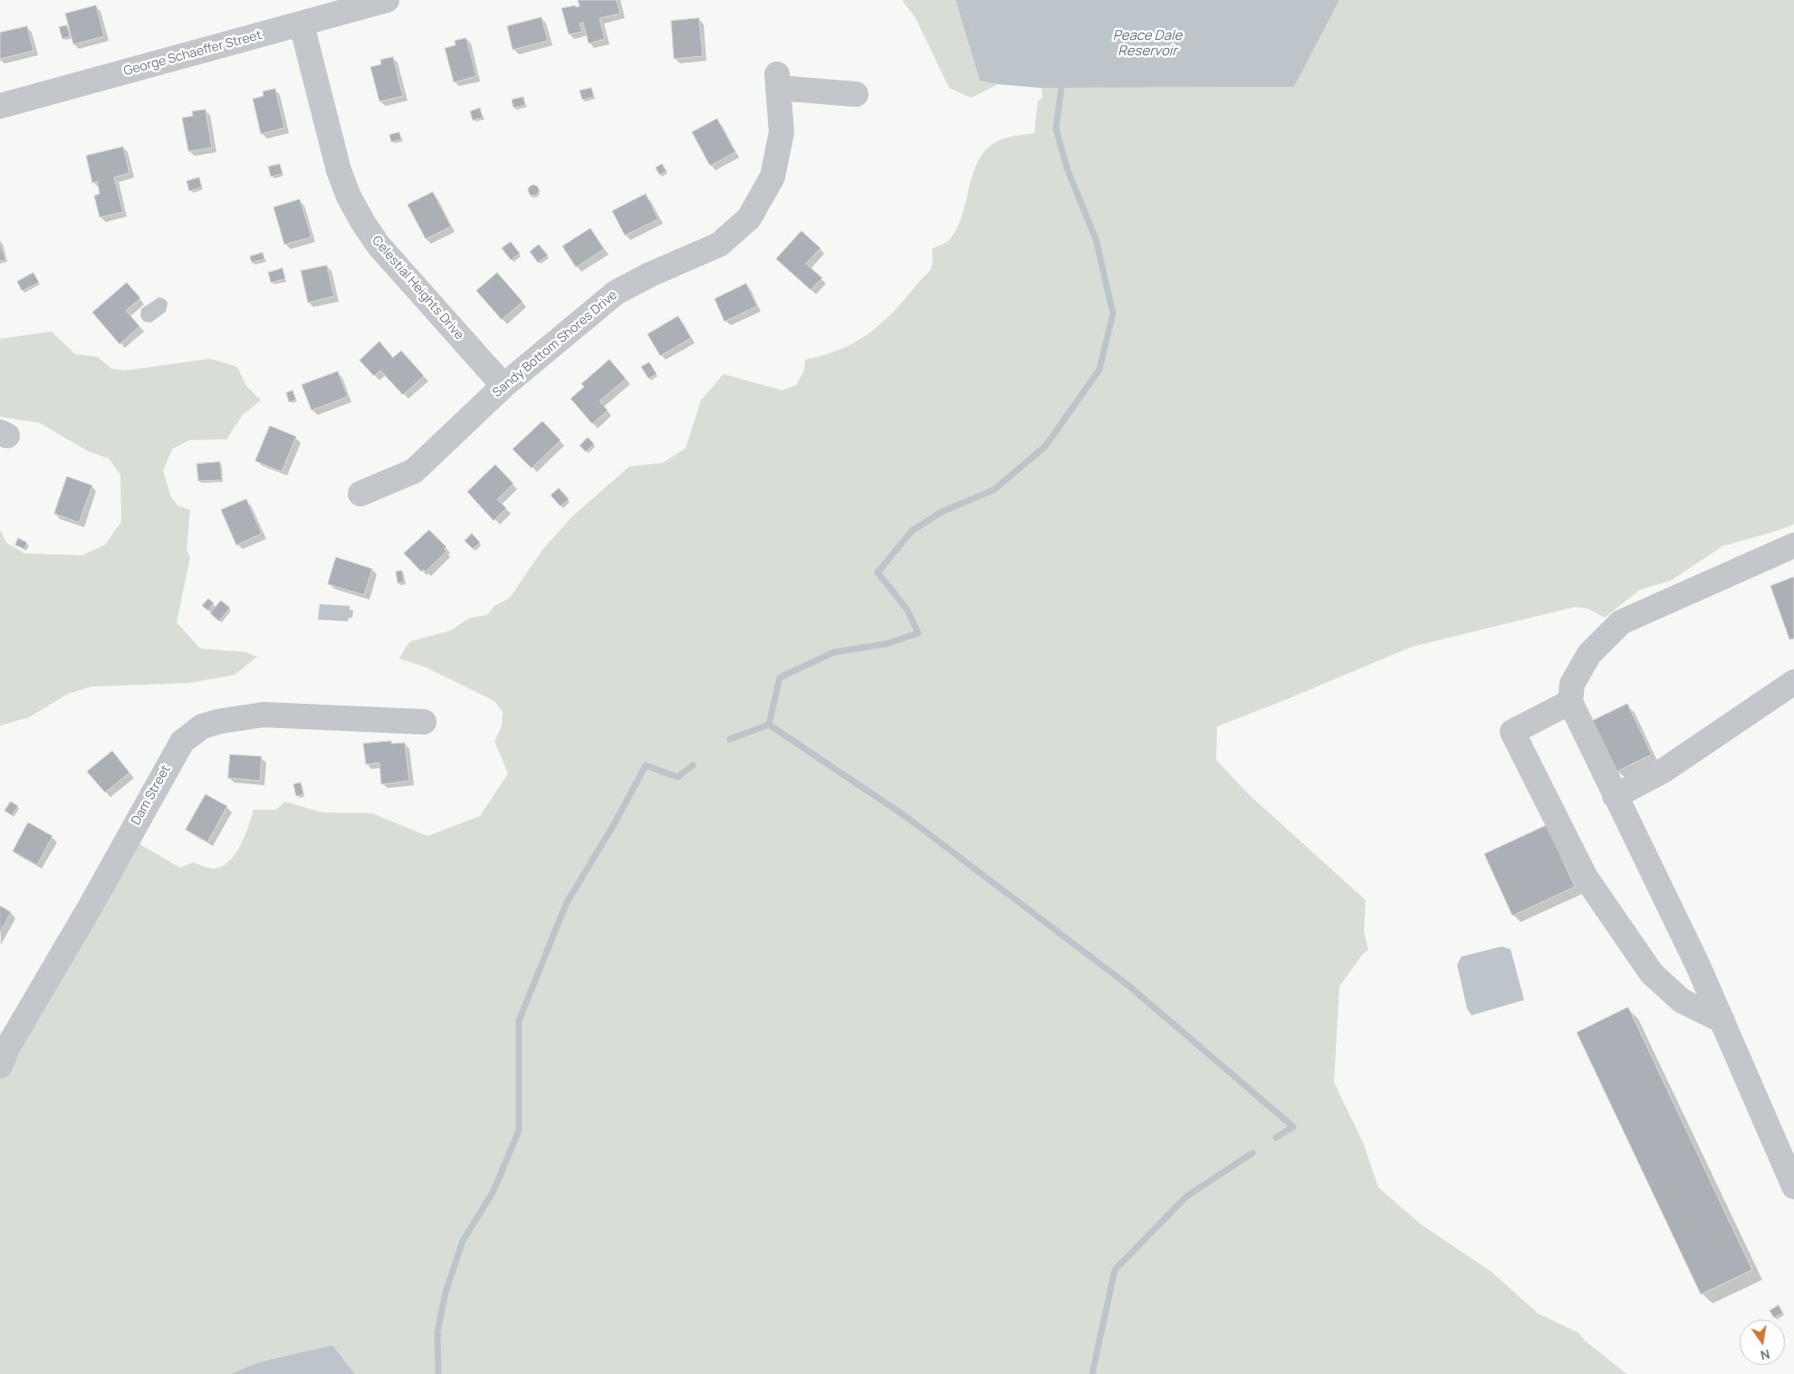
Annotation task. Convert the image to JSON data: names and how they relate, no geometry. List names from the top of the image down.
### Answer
{
  "streets": {
    "street": [
      "George Schaeffer Street",
      "Celestial Heights Drive",
      "Sandy Bottom Shores Drive",
      "Dam Street"
    ]
  },
  "crossings": [
    ["George Schaeffer Street", "Celestial Heights Drive"],
    ["Celestial Heights Drive", "Sandy Bottom Shores Drive"]
  ],
  "water": ["Peace Dale Reservoir"],
  "north": "bottom"
}
